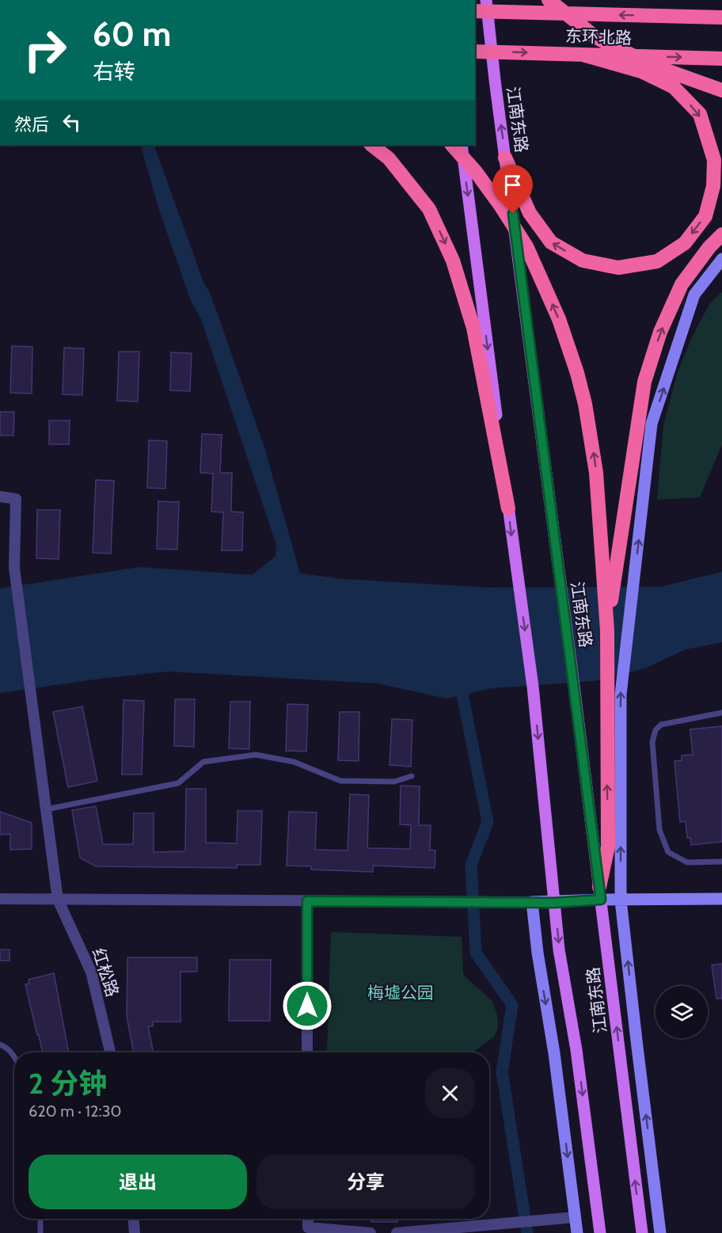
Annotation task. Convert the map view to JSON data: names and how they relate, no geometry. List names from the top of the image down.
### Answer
{
  "streets": {
    "highway": ["东环北路"],
    "main road": ["江南东路"],
    "street": ["红松路"]
  },
  "parks": ["梅墟公园"],
  "page": {
    "turn": ["60 m", "右转"],
    "then": "然后",
    "heading": ["2 分钟", "620 m · 12:30"],
    "buttons": ["退出", "分享"]
  }
}
